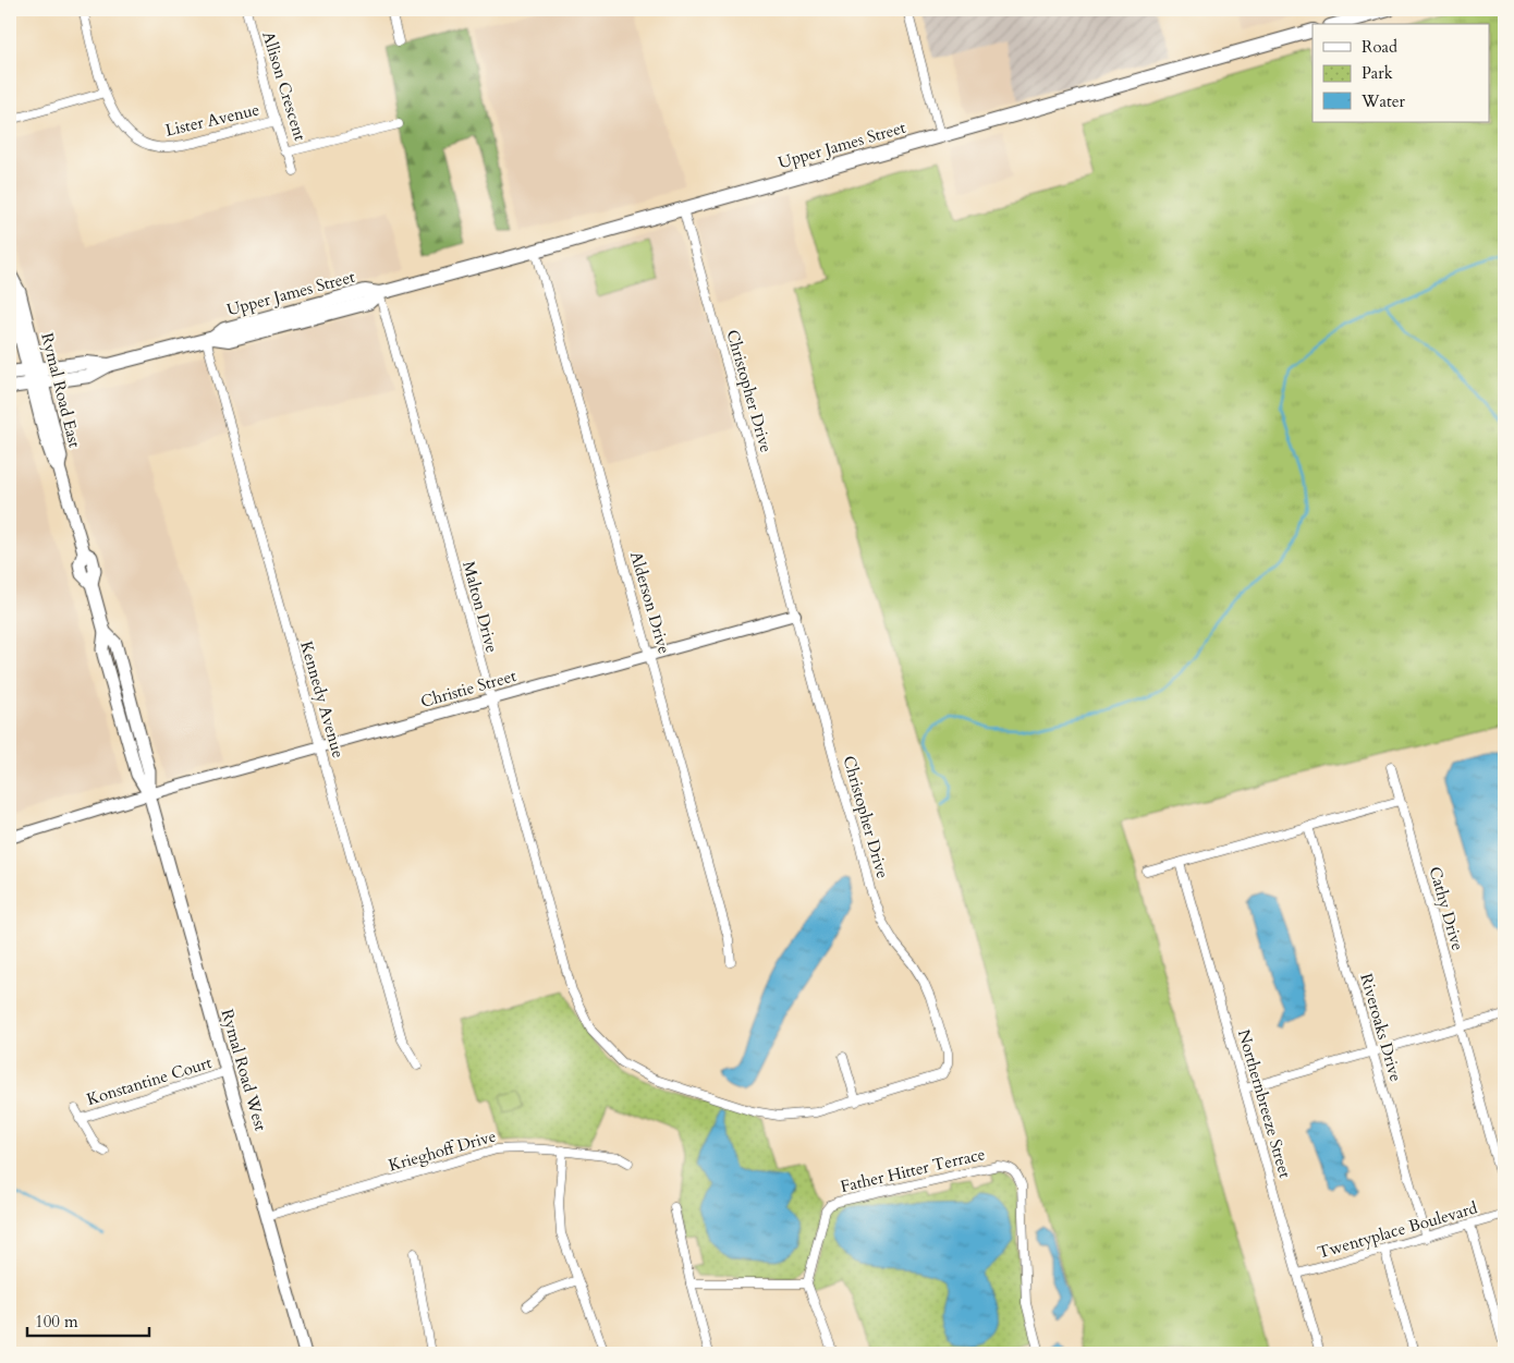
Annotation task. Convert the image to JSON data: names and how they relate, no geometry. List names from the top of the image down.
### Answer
{
  "streets": {
    "main road": ["Upper James Street", "Rymal Road East", "Rymal Road West"],
    "street": [
      "Allison Crescent",
      "Lister Avenue",
      "Christopher Drive",
      "Alderson Drive",
      "Malton Drive",
      "Christie Street",
      "Kennedy Avenue",
      "Cathy Drive",
      "Riveroaks Drive",
      "Konstantine Court",
      "Northernbreeze Street",
      "Krieghoff Drive",
      "Father Hitter Terrace",
      "Twentyplace Boulevard"
    ]
  },
  "crossings": [
    ["Allison Crescent", "Lister Avenue"],
    ["Upper James Street", "Rymal Road East"],
    ["Upper James Street", "Christopher Drive"],
    ["Upper James Street", "Alderson Drive"],
    ["Upper James Street", "Malton Drive"],
    ["Upper James Street", "Kennedy Avenue"],
    ["Rymal Road East", "Rymal Road West"],
    ["Christopher Drive", "Malton Drive"],
    ["Christopher Drive", "Christie Street"],
    ["Alderson Drive", "Christie Street"],
    ["Malton Drive", "Christie Street"],
    ["Christie Street", "Kennedy Avenue"],
    ["Christie Street", "Rymal Road West"],
    ["Riveroaks Drive", "Twentyplace Boulevard"],
    ["Rymal Road West", "Konstantine Court"],
    ["Rymal Road West", "Krieghoff Drive"],
    ["Northernbreeze Street", "Twentyplace Boulevard"]
  ],
  "legend": ["Road", "Park", "Water"],
  "scale_bar": "100 m"
}
